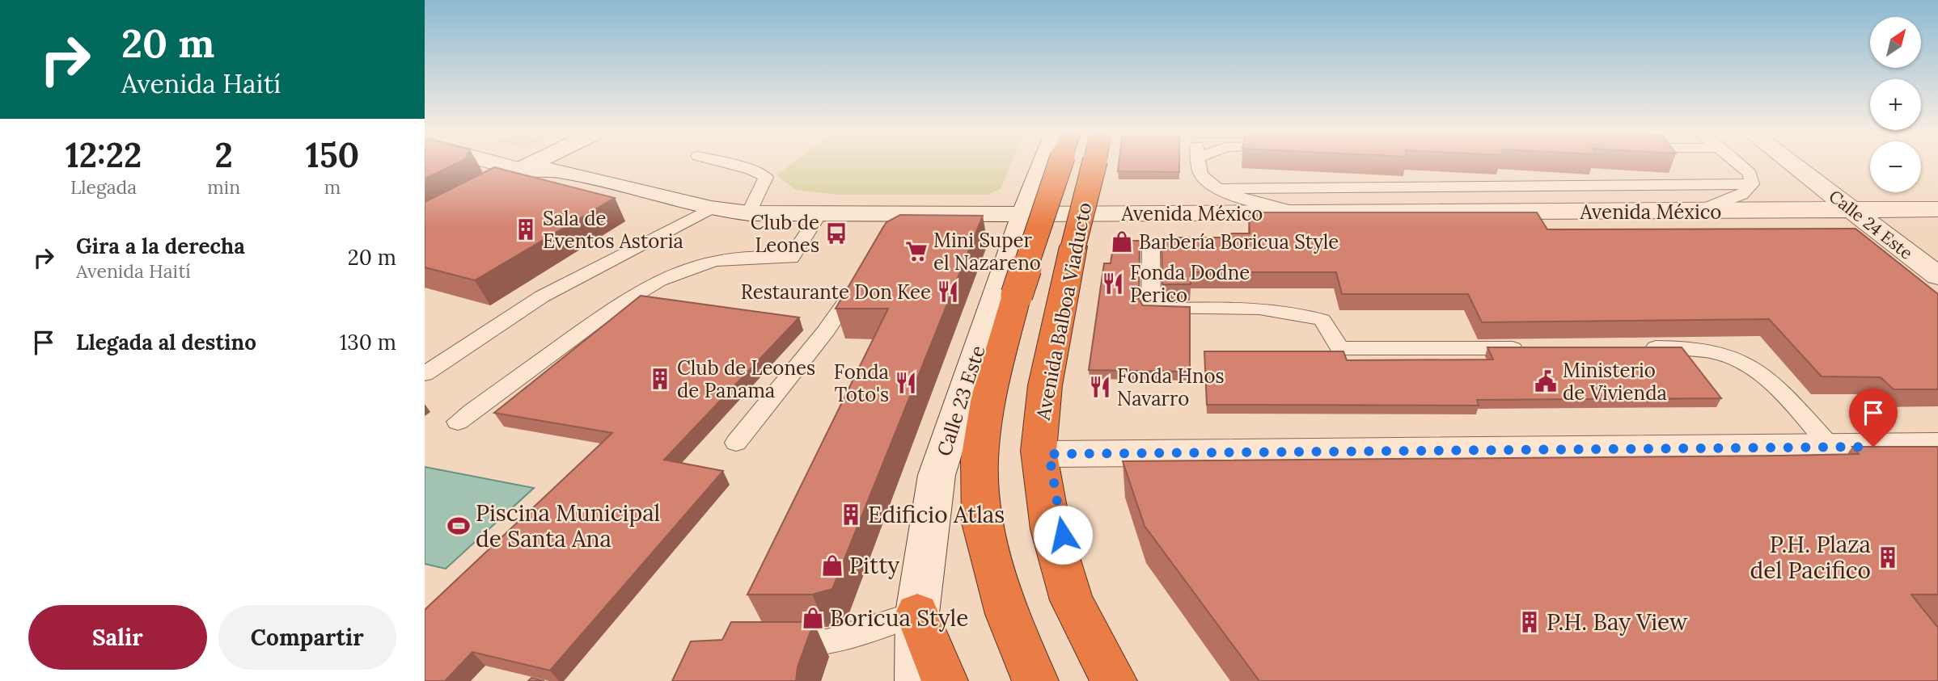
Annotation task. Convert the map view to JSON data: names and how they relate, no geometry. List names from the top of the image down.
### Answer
{
  "streets": {
    "highway": ["Avenida Balboa Viaducto"],
    "street": ["Avenida México", "Calle 24 Este", "Calle 23 Este"]
  },
  "crossings": [
    ["Avenida México", "Calle 24 Este"],
    ["Avenida México", "Calle 23 Este"]
  ],
  "places": {
    "building": [
      "Sala de Eventos Astoria",
      "Club de Leones de Panama",
      "Edificio Atlas",
      "P.H. Plaza del Pacifico",
      "P.H. Bay View"
    ],
    "bus stop": ["Club de Leones"],
    "shop": ["Barbería Boricua Style", "Pitty", "Boricua Style"],
    "supermarket": ["Mini Super el Nazareno"],
    "restaurant": [
      "Fonda Dodne Perico",
      "Restaurante Don Kee",
      "Fonda Toto's",
      "Fonda Hnos Navarro"
    ],
    "public building": ["Ministerio de Vivienda"],
    "sports": ["Piscina Municipal de Santa Ana"]
  },
  "north": "top right",
  "page": {
    "turn": ["20 m", "Avenida Haití"],
    "map_buttons": ["+", "−"],
    "eta": [
      "12:22",
      "Llegada",
      "2",
      "min",
      "150",
      "m"
    ],
    "list": [
      {
        "name": "Gira a la derecha",
        "note": "Avenida Haití",
        "value": "20 m"
      },
      {
        "name": "Llegada al destino",
        "value": "130 m"
      }
    ],
    "buttons": ["Salir", "Compartir"]
  }
}
